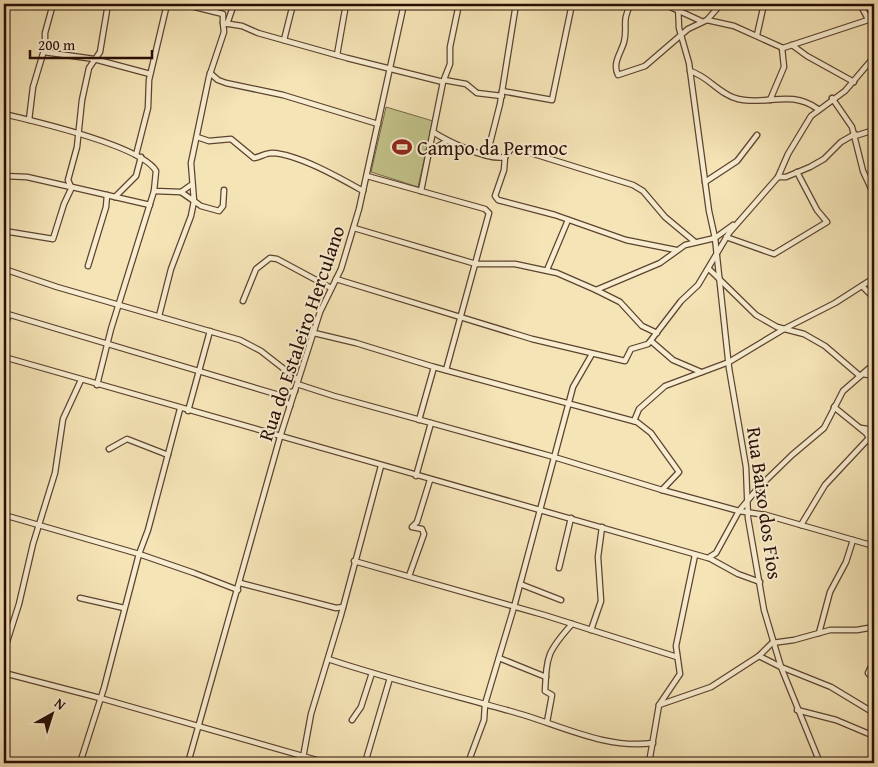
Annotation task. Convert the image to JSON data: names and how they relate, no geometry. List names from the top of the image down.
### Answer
{
  "streets": {
    "street": ["Rua do Estaleiro Herculano", "Rua Baixo dos Fios"]
  },
  "places": {
    "sports": ["Campo da Permoc"]
  },
  "scale_bar": "200 m",
  "north": "top right"
}
